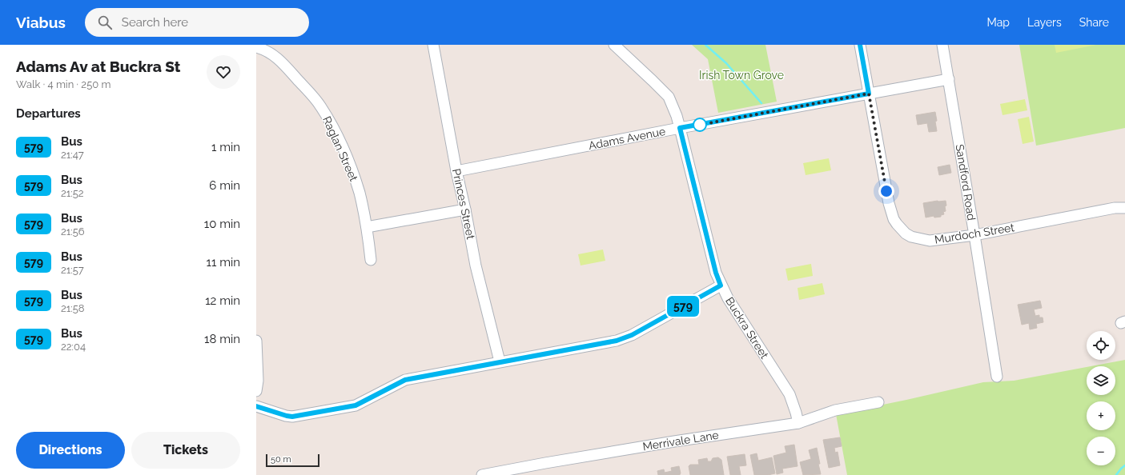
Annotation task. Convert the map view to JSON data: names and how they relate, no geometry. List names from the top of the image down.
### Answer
{
  "streets": {
    "street": [
      "Adams Avenue",
      "Raglan Street",
      "Sandford Road",
      "Princes Street",
      "Murdoch Street",
      "Buckra Street",
      "Merrivale Lane"
    ]
  },
  "crossings": [
    ["Adams Avenue", "Sandford Road"],
    ["Adams Avenue", "Princes Street"],
    ["Adams Avenue", "Murdoch Street"],
    ["Adams Avenue", "Buckra Street"],
    ["Sandford Road", "Murdoch Street"],
    ["Buckra Street", "Merrivale Lane"]
  ],
  "parks": ["Irish Town Grove"],
  "lines": ["bus line 579"],
  "scale_bar": "50 m",
  "page": {
    "header": "Viabus",
    "search": "Search here",
    "nav": ["Map", "Layers", "Share"],
    "heading": [
      ["Adams Av at Buckra St", "Walk · 4 min · 250 m"],
      "Departures"
    ],
    "on_map": "579",
    "list": [
      {
        "mark": "579",
        "name": "Bus",
        "note": "21:47",
        "value": "1 min"
      },
      {
        "mark": "579",
        "name": "Bus",
        "note": "21:52",
        "value": "6 min"
      },
      {
        "mark": "579",
        "name": "Bus",
        "note": "21:56",
        "value": "10 min"
      },
      {
        "mark": "579",
        "name": "Bus",
        "note": "21:57",
        "value": "11 min"
      },
      {
        "mark": "579",
        "name": "Bus",
        "note": "21:58",
        "value": "12 min"
      },
      {
        "mark": "579",
        "name": "Bus",
        "note": "22:04",
        "value": "18 min"
      }
    ],
    "map_buttons": ["+", "−"],
    "buttons": ["Directions", "Tickets"],
    "scale": "50 m"
  }
}
